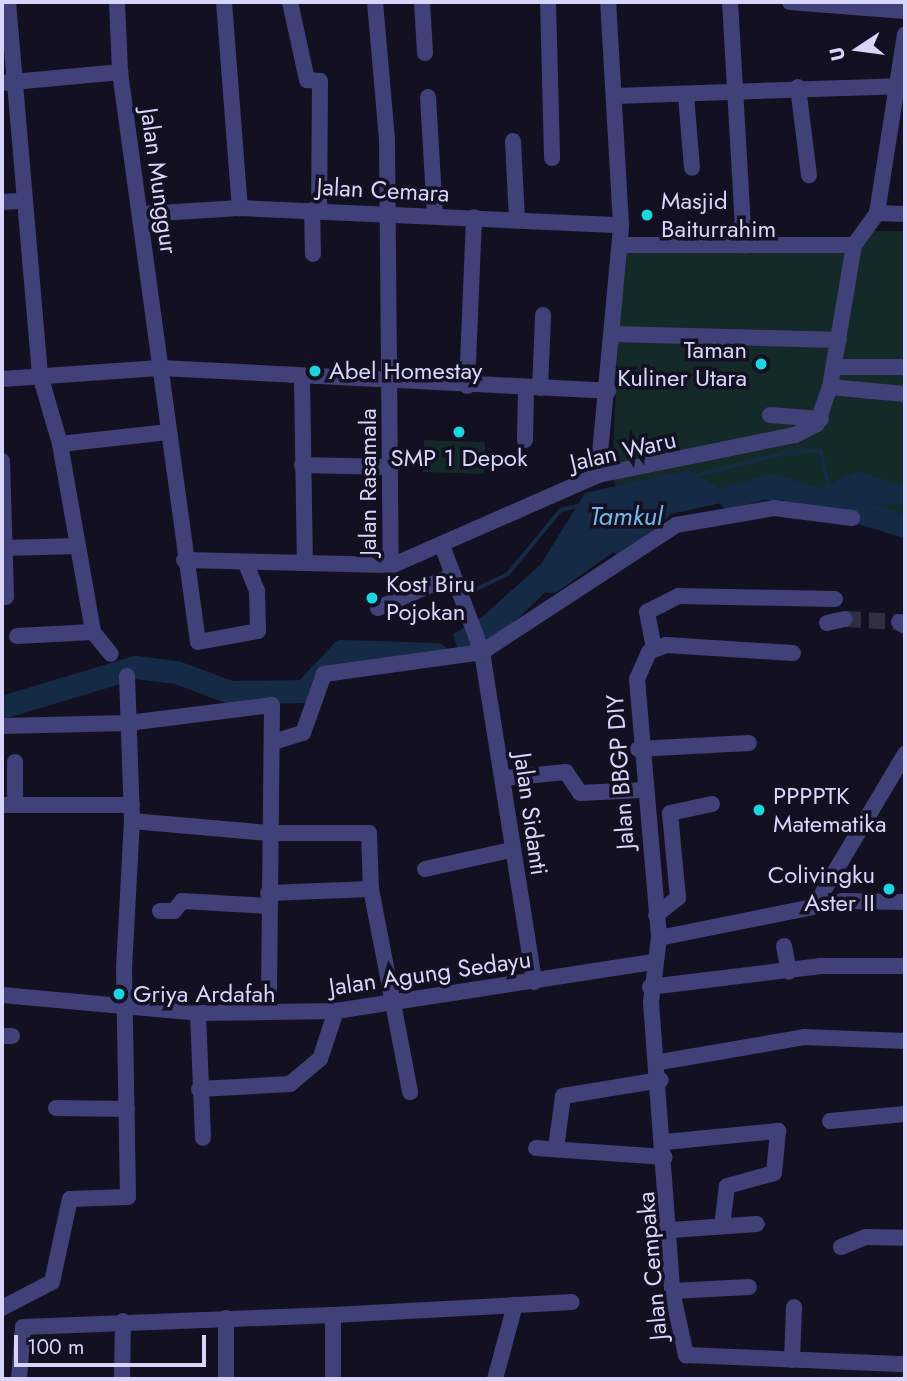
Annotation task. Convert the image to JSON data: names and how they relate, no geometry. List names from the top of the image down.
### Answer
{
  "streets": {
    "street": [
      "Jalan Munggur",
      "Jalan Cemara",
      "Jalan Waru",
      "Jalan Rasamala",
      "Jalan BBGP DIY",
      "Jalan Sidanti",
      "Jalan Agung Sedayu",
      "Jalan Cempaka"
    ]
  },
  "crossings": [
    ["Jalan Munggur", "Jalan Cemara"],
    ["Jalan Cemara", "Jalan Rasamala"],
    ["Jalan Waru", "Jalan Rasamala"],
    ["Jalan BBGP DIY", "Jalan Agung Sedayu"],
    ["Jalan BBGP DIY", "Jalan Cempaka"],
    ["Jalan Sidanti", "Jalan Agung Sedayu"],
    ["Jalan Agung Sedayu", "Jalan Cempaka"]
  ],
  "water": ["Tamkul"],
  "places": [
    "Masjid Baiturrahim",
    "Taman Kuliner Utara",
    "Abel Homestay",
    "SMP 1 Depok",
    "Kost Biru Pojokan",
    "PPPPTK Matematika",
    "Colivingku Aster II",
    "Griya Ardafah"
  ],
  "scale_bar": "100 m",
  "north": "left"
}
